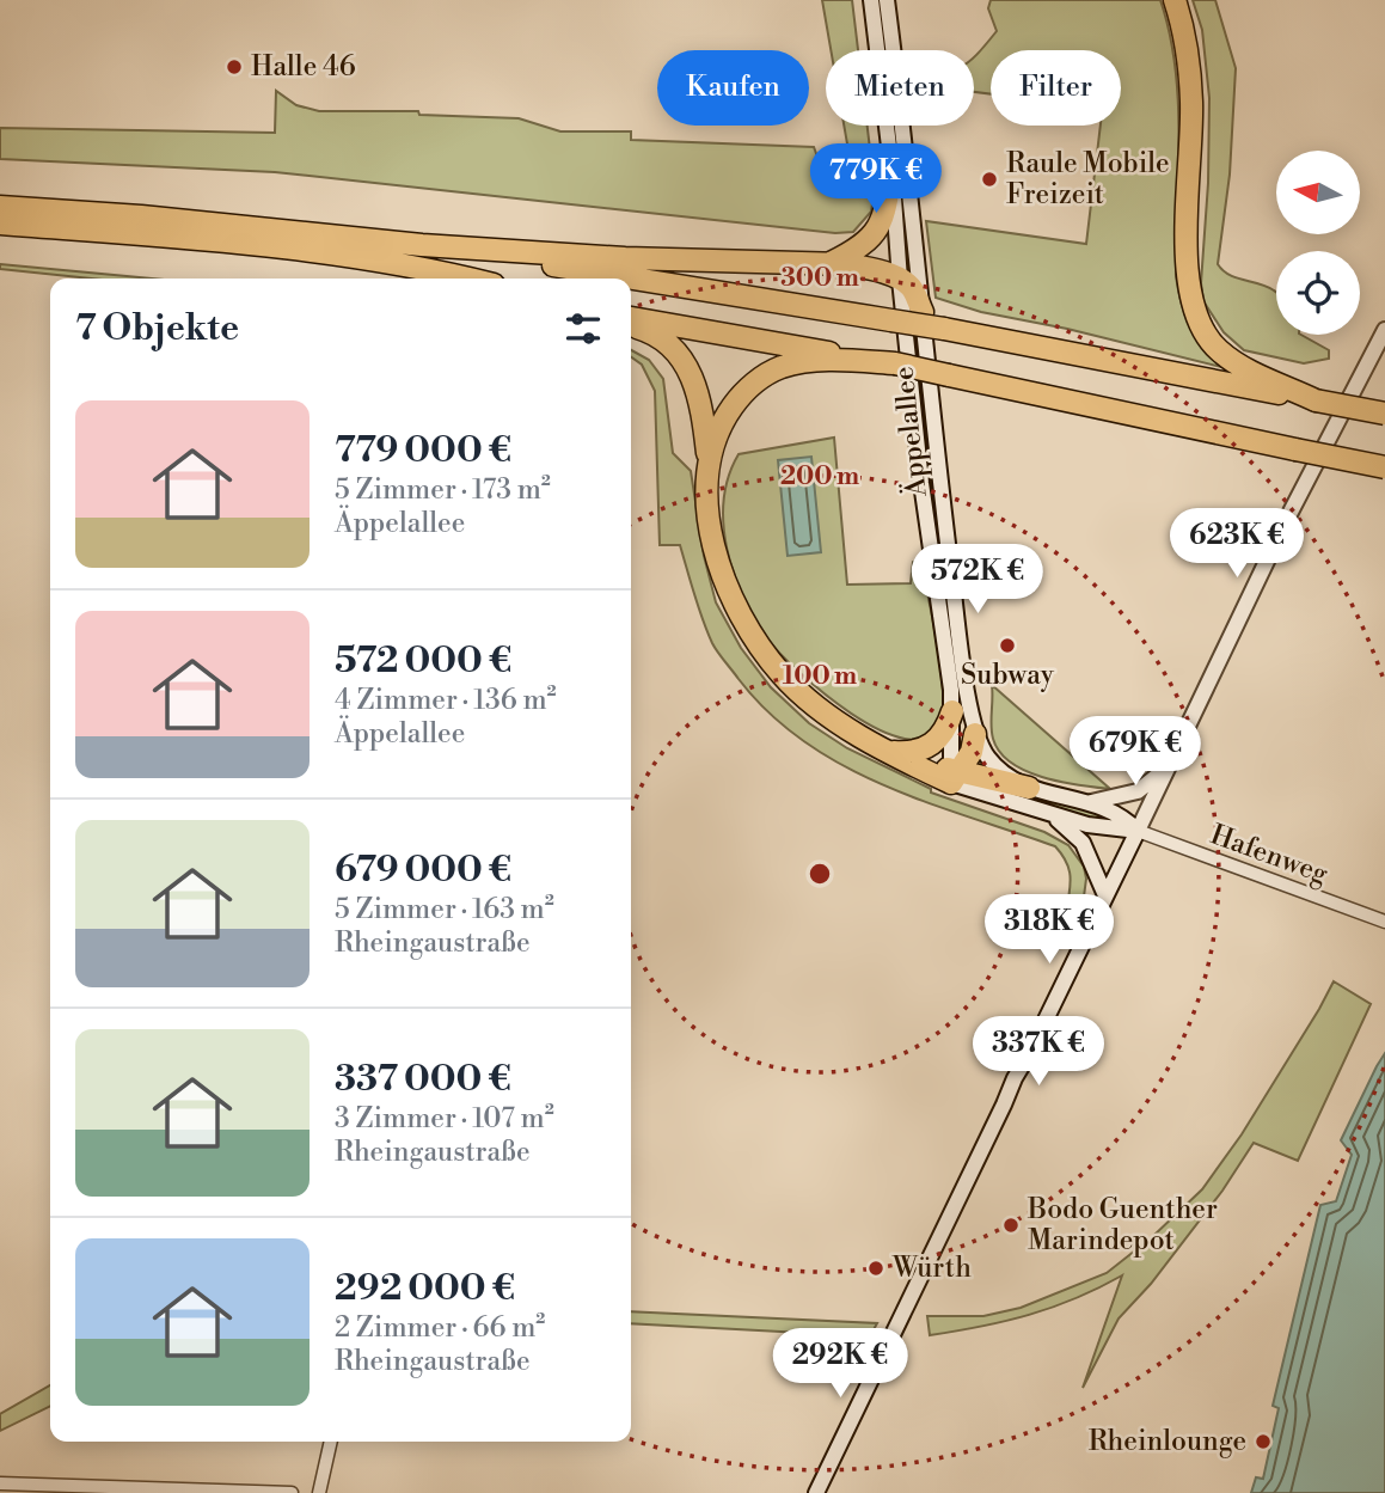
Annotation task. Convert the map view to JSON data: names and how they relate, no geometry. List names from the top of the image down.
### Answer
{
  "streets": {
    "main road": ["Äppelallee"],
    "street": ["Hafenweg"]
  },
  "crossings": [
    ["Äppelallee", "Hafenweg"]
  ],
  "places": [
    "Halle 46",
    "Raule Mobile Freizeit",
    "Subway",
    "Bodo Guenther Marindepot",
    "Würth",
    "Rheinlounge"
  ],
  "north": "left",
  "page": {
    "chip": ["Kaufen", "Mieten", "Filter"],
    "price": [
      "779K €",
      "623K €",
      "572K €",
      "679K €",
      "318K €",
      "337K €",
      "292K €"
    ],
    "heading": "7 Objekte",
    "list": [
      {
        "name": "779 000 €",
        "note": "5 Zimmer · 173 m² · Äppelallee"
      },
      {
        "name": "572 000 €",
        "note": "4 Zimmer · 136 m² · Äppelallee"
      },
      {
        "name": "679 000 €",
        "note": "5 Zimmer · 163 m² · Rheingaustraße"
      },
      {
        "name": "337 000 €",
        "note": "3 Zimmer · 107 m² · Rheingaustraße"
      },
      {
        "name": "292 000 €",
        "note": "2 Zimmer · 66 m² · Rheingaustraße"
      }
    ]
  },
  "rings": ["300 m", "200 m", "100 m"]
}
